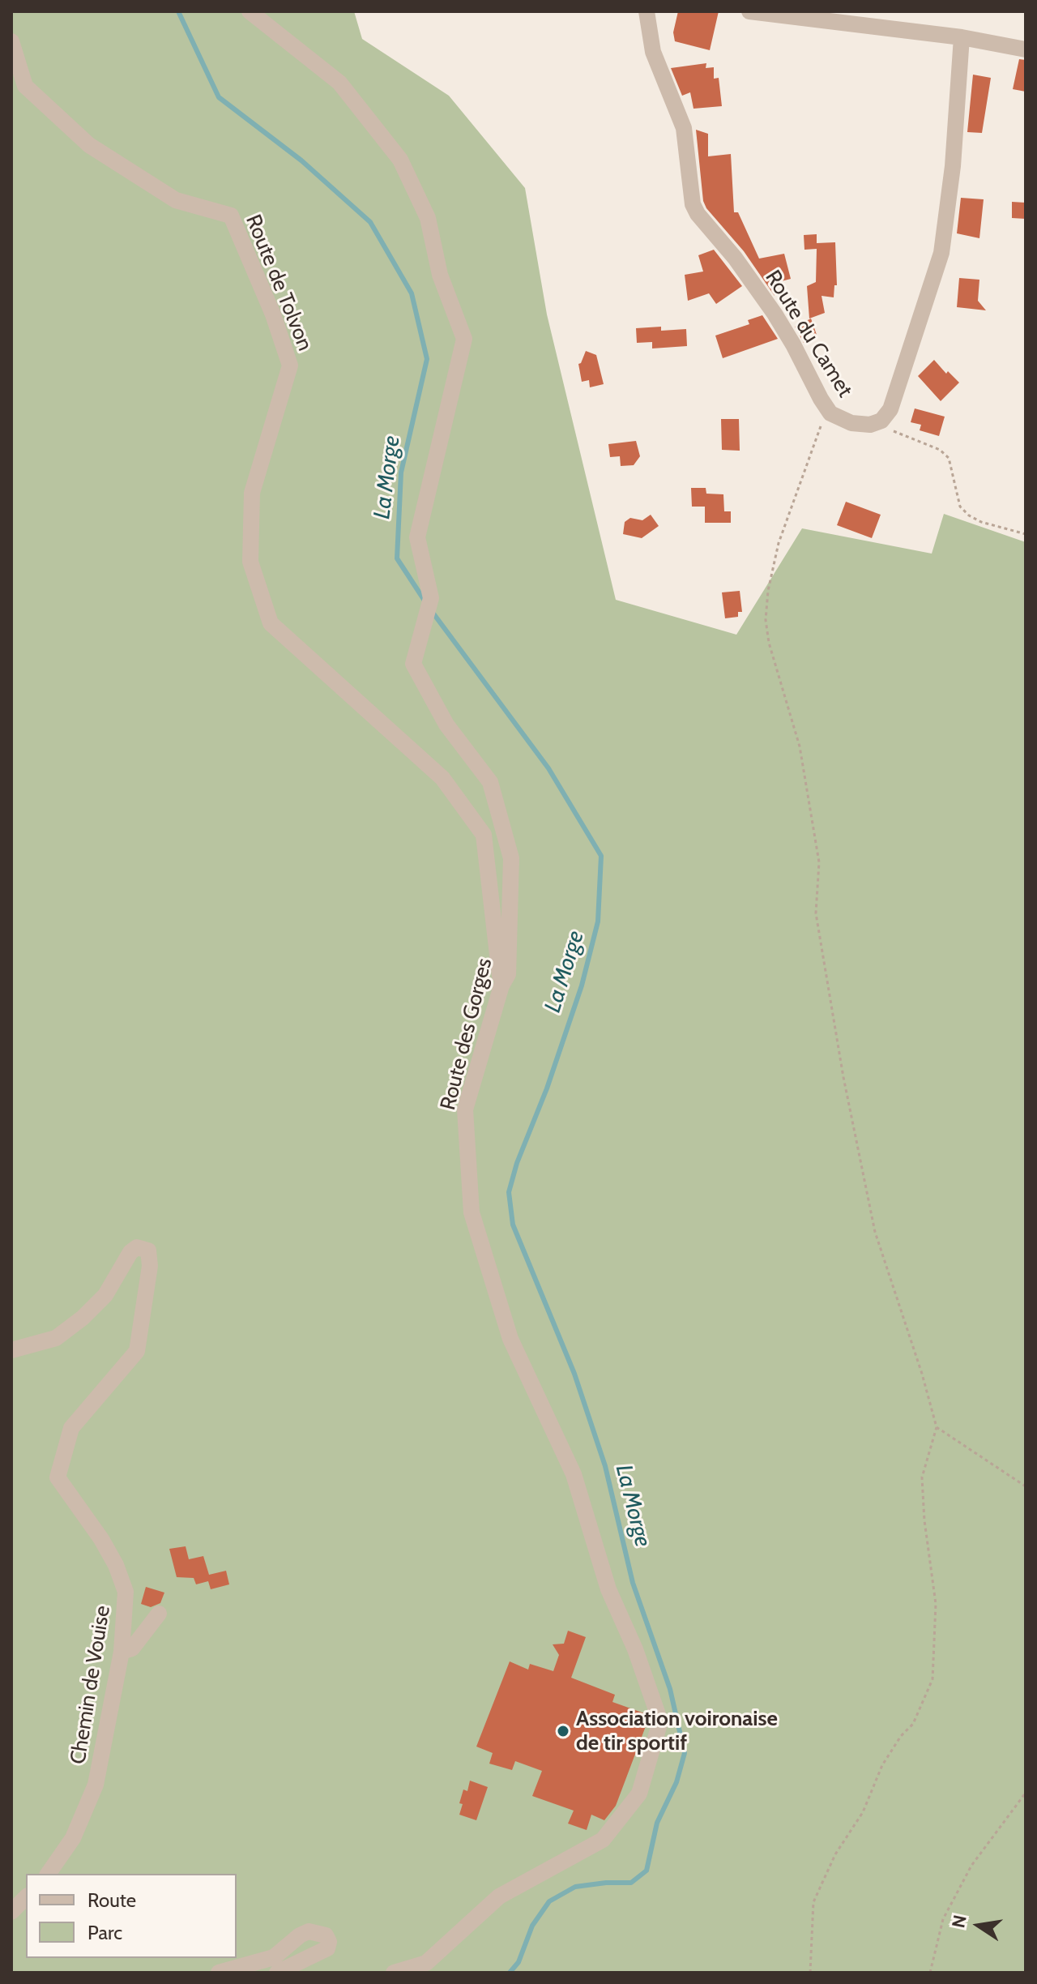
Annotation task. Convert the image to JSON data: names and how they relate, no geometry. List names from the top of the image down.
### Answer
{
  "streets": {
    "street": [
      "Route de Tolvon",
      "Route du Camet",
      "Route des Gorges",
      "Chemin de Vouise"
    ]
  },
  "crossings": [
    ["Route de Tolvon", "Route des Gorges"]
  ],
  "water": ["La Morge"],
  "places": ["Association voironaise de tir sportif"],
  "legend": ["Route", "Parc"],
  "north": "left"
}
